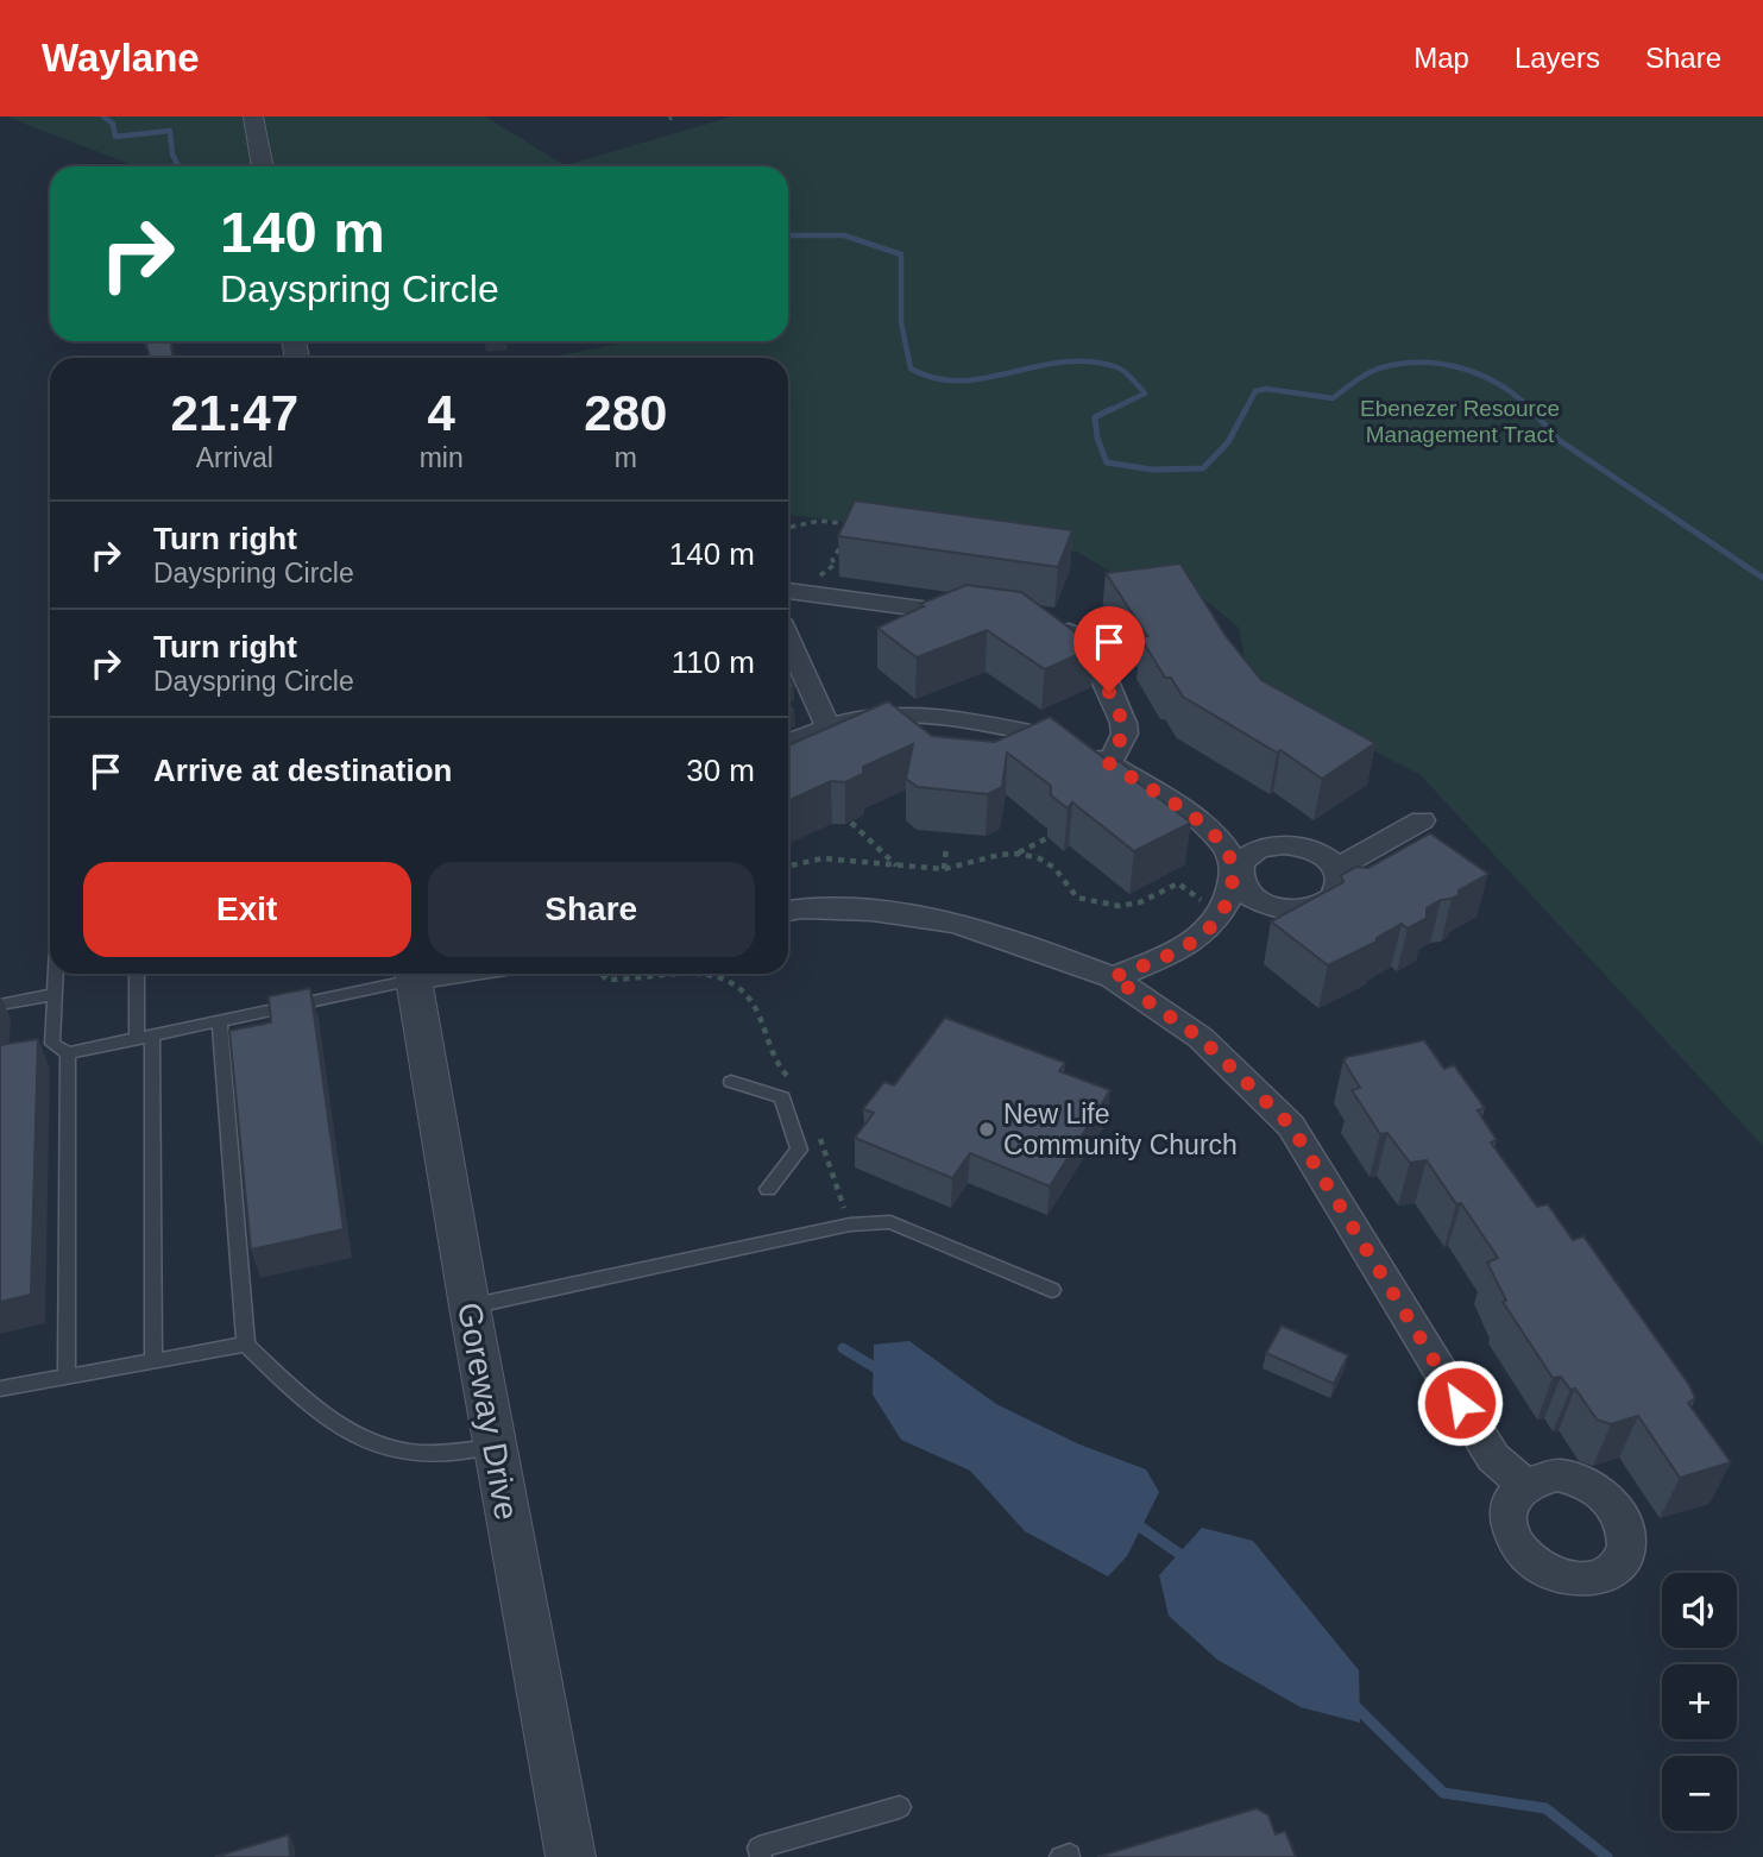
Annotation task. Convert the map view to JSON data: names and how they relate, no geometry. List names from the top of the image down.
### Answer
{
  "streets": {
    "street": ["Goreway Drive"]
  },
  "parks": ["Ebenezer Resource Management Tract"],
  "places": ["New Life Community Church"],
  "page": {
    "header": "Waylane",
    "nav": ["Map", "Layers", "Share"],
    "turn": ["140 m", "Dayspring Circle"],
    "eta": [
      "21:47",
      "Arrival",
      "4",
      "min",
      "280",
      "m"
    ],
    "list": [
      {
        "name": "Turn right",
        "note": "Dayspring Circle",
        "value": "140 m"
      },
      {
        "name": "Turn right",
        "note": "Dayspring Circle",
        "value": "110 m"
      },
      {
        "name": "Arrive at destination",
        "value": "30 m"
      }
    ],
    "buttons": ["Exit", "Share"],
    "map_buttons": ["+", "−"]
  }
}
